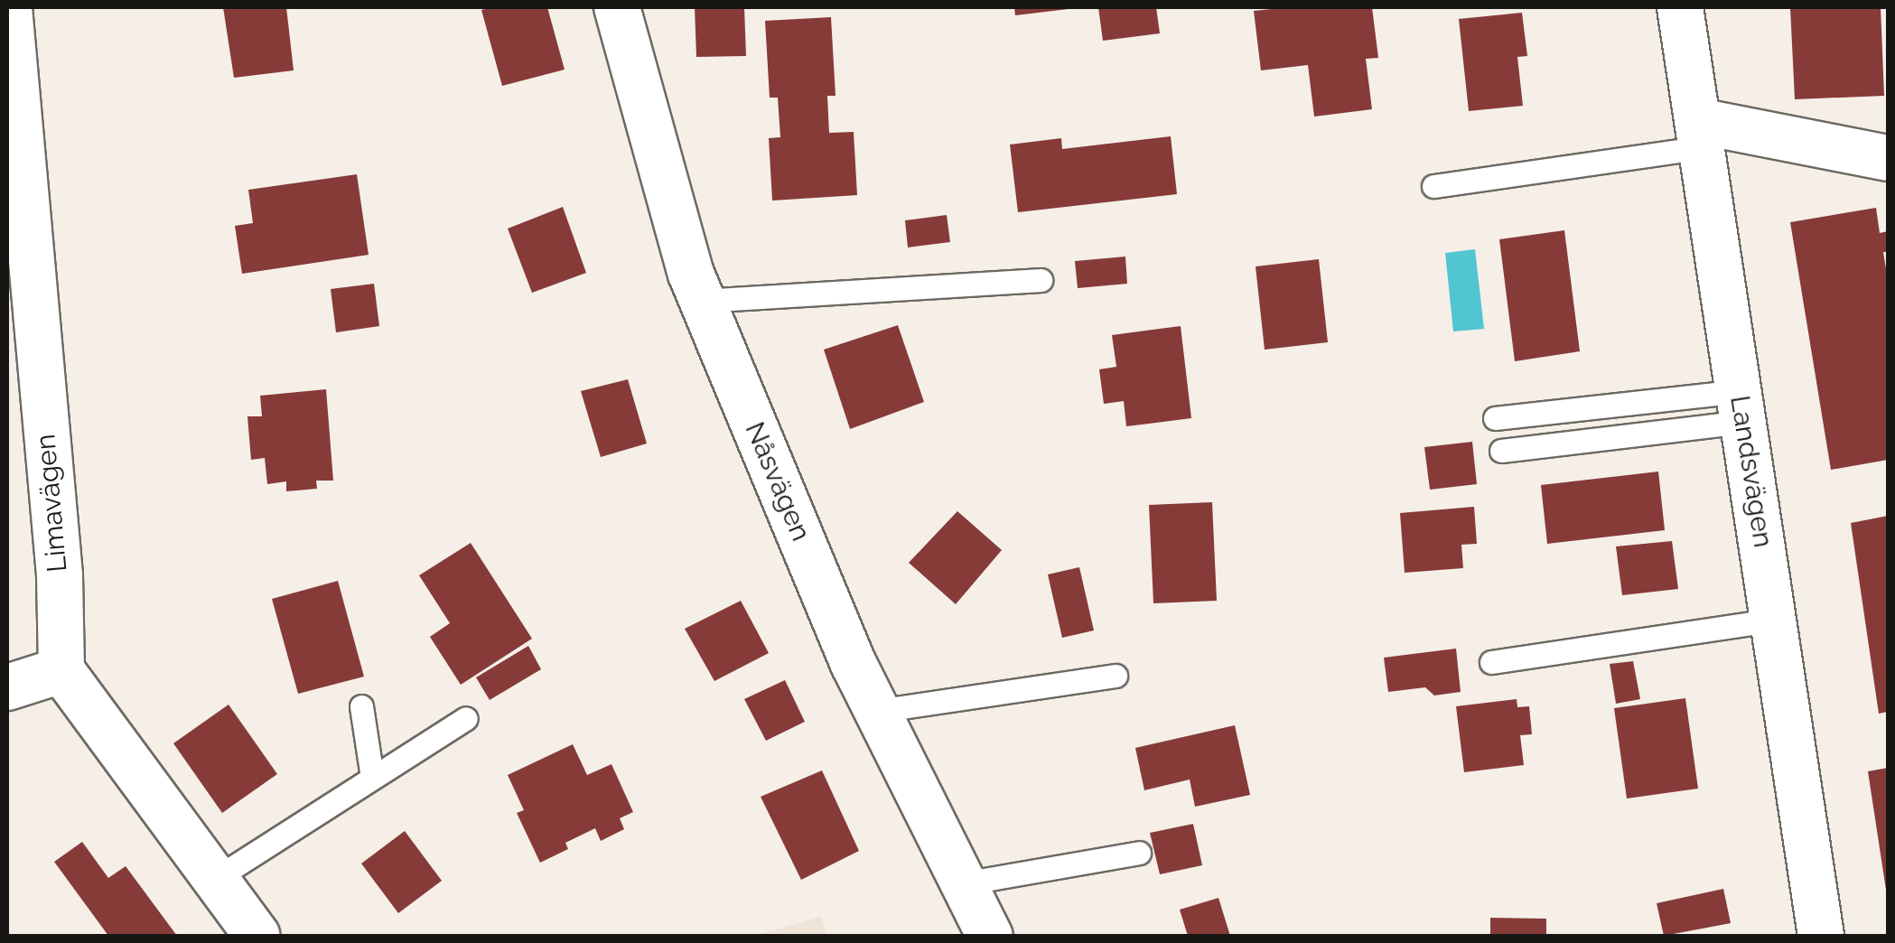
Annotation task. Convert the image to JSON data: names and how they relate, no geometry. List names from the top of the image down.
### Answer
{
  "streets": {
    "street": ["Landsvägen", "Nåsvägen", "Limavägen"]
  }
}
